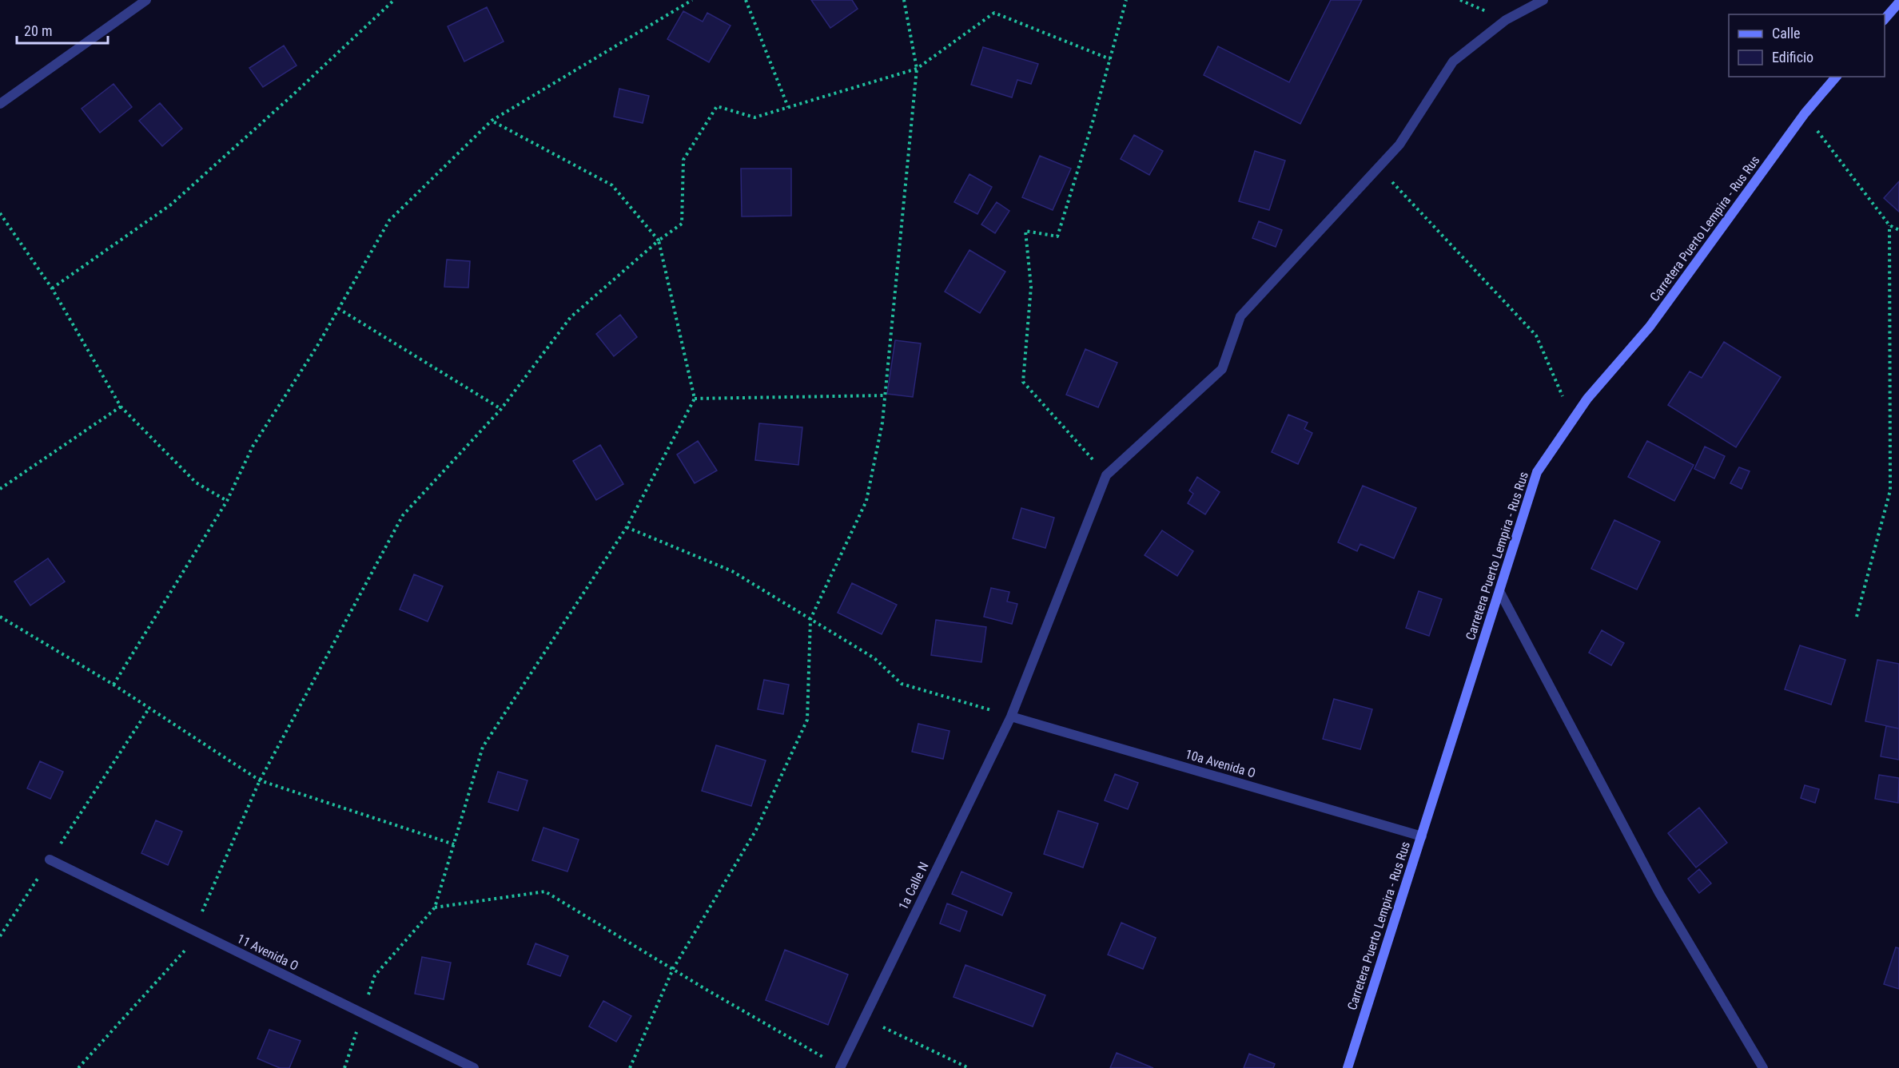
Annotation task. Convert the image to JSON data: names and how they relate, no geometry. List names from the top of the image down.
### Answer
{
  "streets": {
    "street": [
      "Carretera Puerto Lempira - Rus Rus",
      "10a Avenida O",
      "1a Calle N",
      "11 Avenida O"
    ]
  },
  "crossings": [
    ["Carretera Puerto Lempira - Rus Rus", "10a Avenida O"],
    ["10a Avenida O", "1a Calle N"]
  ],
  "legend": ["Calle", "Edificio"],
  "scale_bar": "20 m"
}
